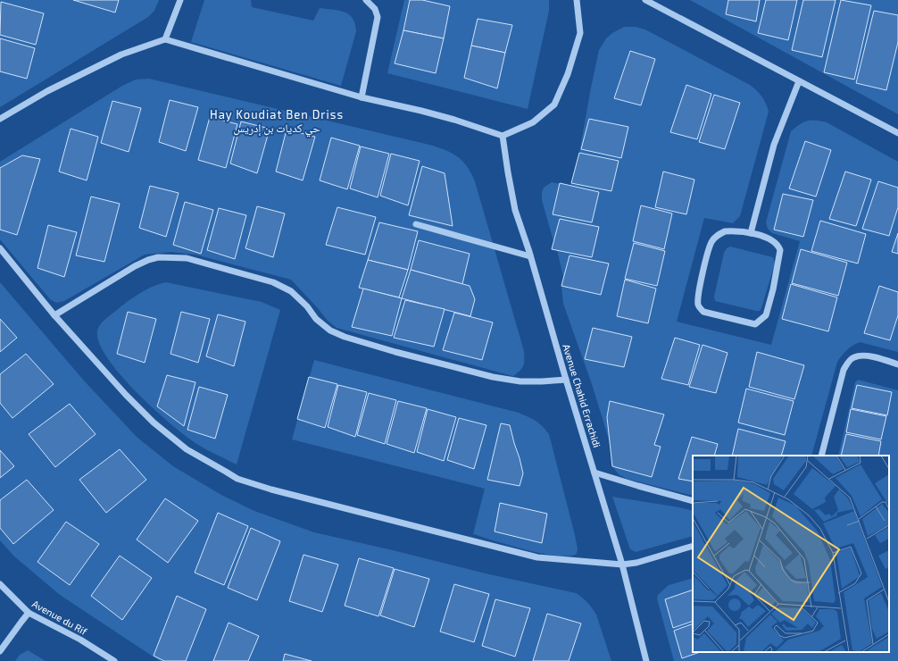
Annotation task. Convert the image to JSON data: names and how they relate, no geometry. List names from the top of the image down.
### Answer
{
  "streets": {
    "street": ["Avenue Chahid Errachidi", "Avenue du Rif"]
  },
  "districts": ["Hay Koudiat Ben Driss حي كديات بن إدريس"]
}
